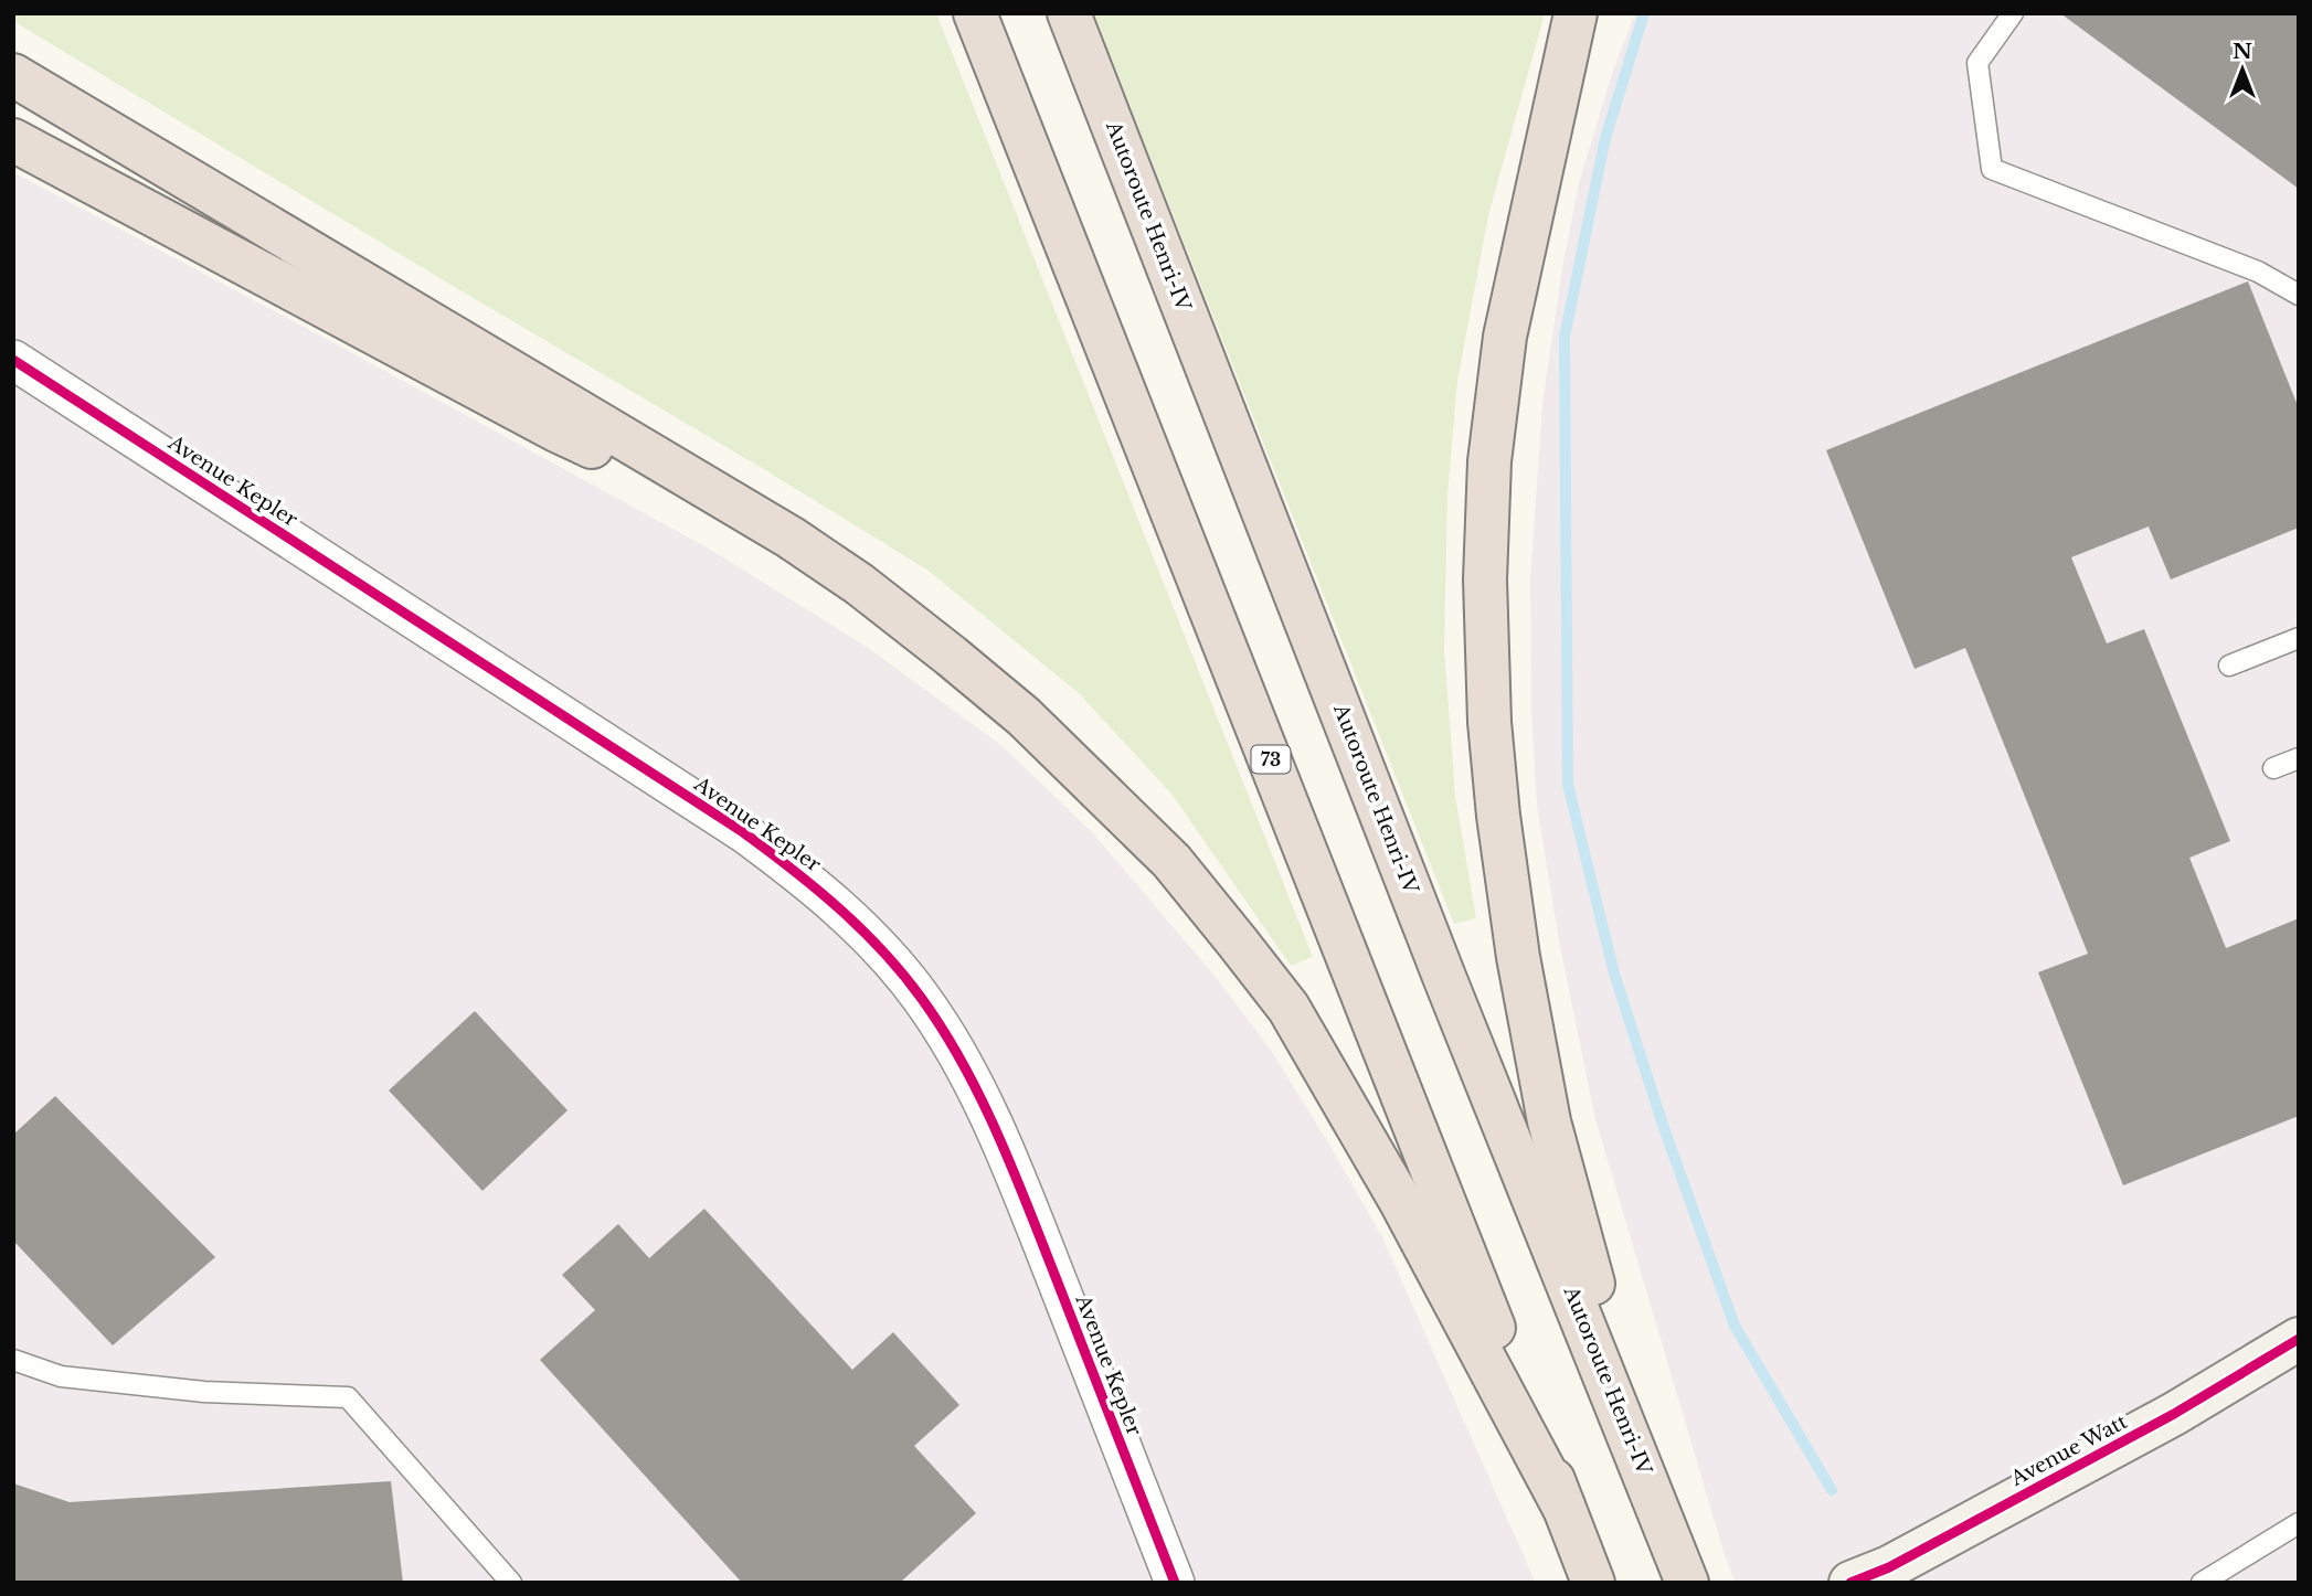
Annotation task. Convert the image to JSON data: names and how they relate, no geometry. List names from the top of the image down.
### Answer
{
  "streets": {
    "highway": ["Autoroute Henri-IV", "73"],
    "street": ["Avenue Kepler", "Avenue Watt"]
  },
  "north": "top"
}
